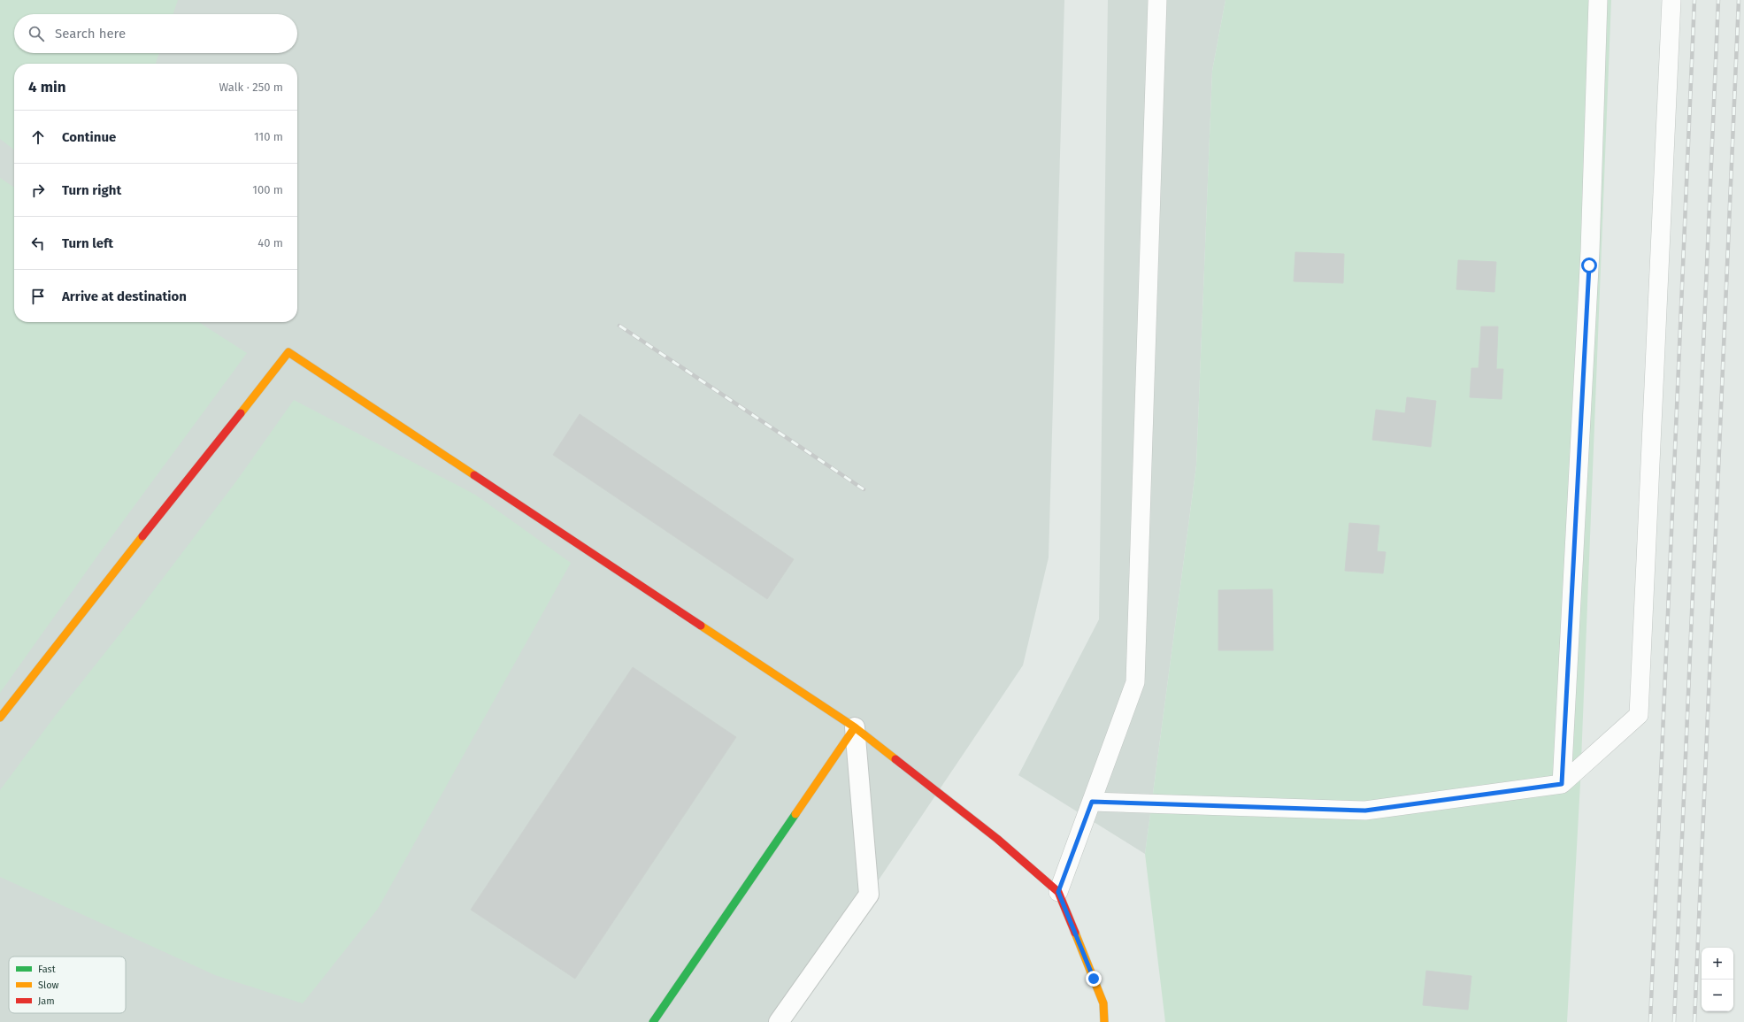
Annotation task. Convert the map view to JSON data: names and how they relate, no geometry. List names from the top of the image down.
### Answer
{
  "legend": ["Fast", "Slow", "Jam"],
  "page": {
    "search": "Search here",
    "heading": ["4 min", "Walk · 250 m"],
    "list": [
      ["Continue", "110 m"],
      ["Turn right", "100 m"],
      ["Turn left", "40 m"],
      "Arrive at destination"
    ],
    "map_buttons": ["+", "−"]
  }
}
